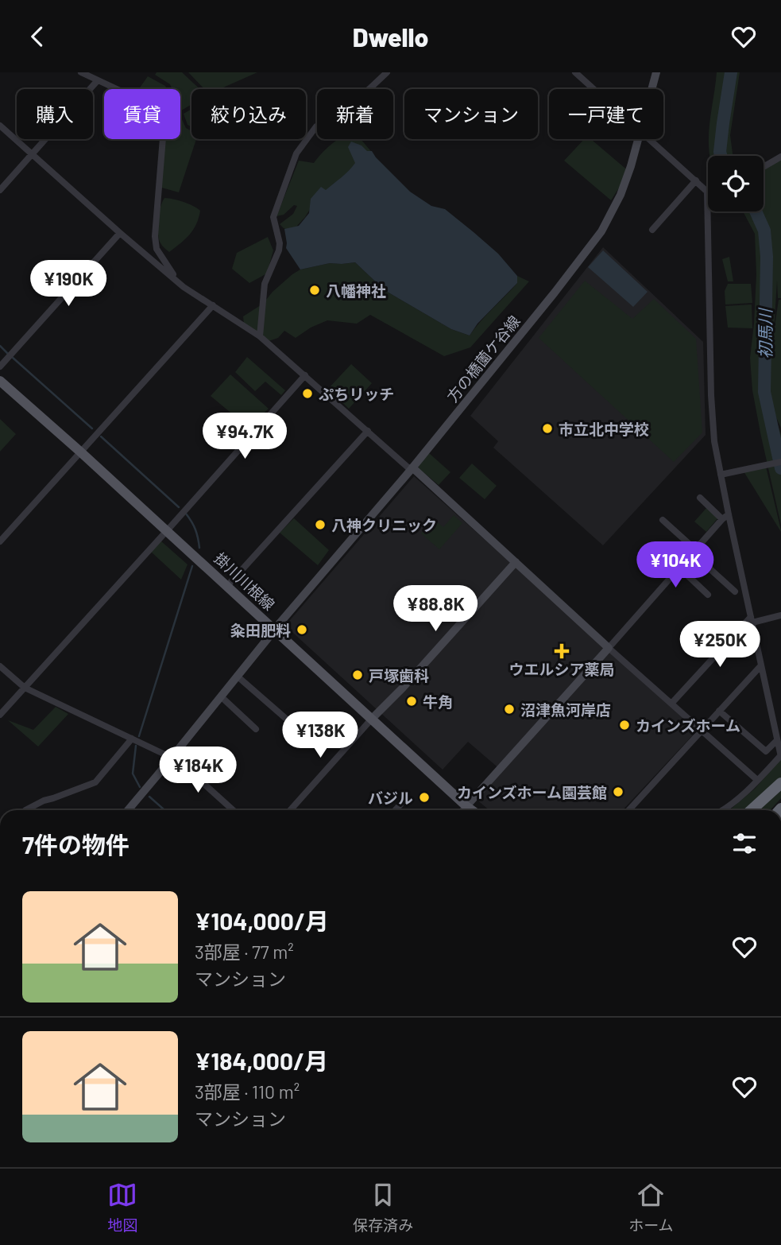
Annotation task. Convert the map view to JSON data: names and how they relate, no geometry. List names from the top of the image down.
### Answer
{
  "streets": {
    "main road": ["掛川川根線"],
    "street": ["方の橋薗ケ谷線"]
  },
  "crossings": [
    ["方の橋薗ケ谷線", "掛川川根線"]
  ],
  "water": ["初馬川"],
  "places": {
    "other": [
      "八幡神社",
      "ぷちリッチ",
      "市立北中学校",
      "八神クリニック",
      "粂田肥料",
      "戸塚歯科",
      "牛角",
      "沼津魚河岸店",
      "カインズホーム",
      "カインズホーム園芸館",
      "バジル"
    ],
    "health": ["ウエルシア薬局"]
  },
  "page": {
    "header": "Dwello",
    "chip": [
      "購入",
      "賃貸",
      "絞り込み",
      "新着",
      "マンション",
      "一戸建て"
    ],
    "price": [
      "¥190K",
      "¥94.7K",
      "¥104K",
      "¥88.8K",
      "¥250K",
      "¥138K",
      "¥184K"
    ],
    "heading": "7件の物件",
    "list": [
      {
        "name": "¥104,000/月",
        "note": "3部屋 · 77 m² · マンション"
      },
      {
        "name": "¥184,000/月",
        "note": "3部屋 · 110 m² · マンション"
      }
    ],
    "tabs": ["地図", "保存済み", "ホーム"]
  }
}
